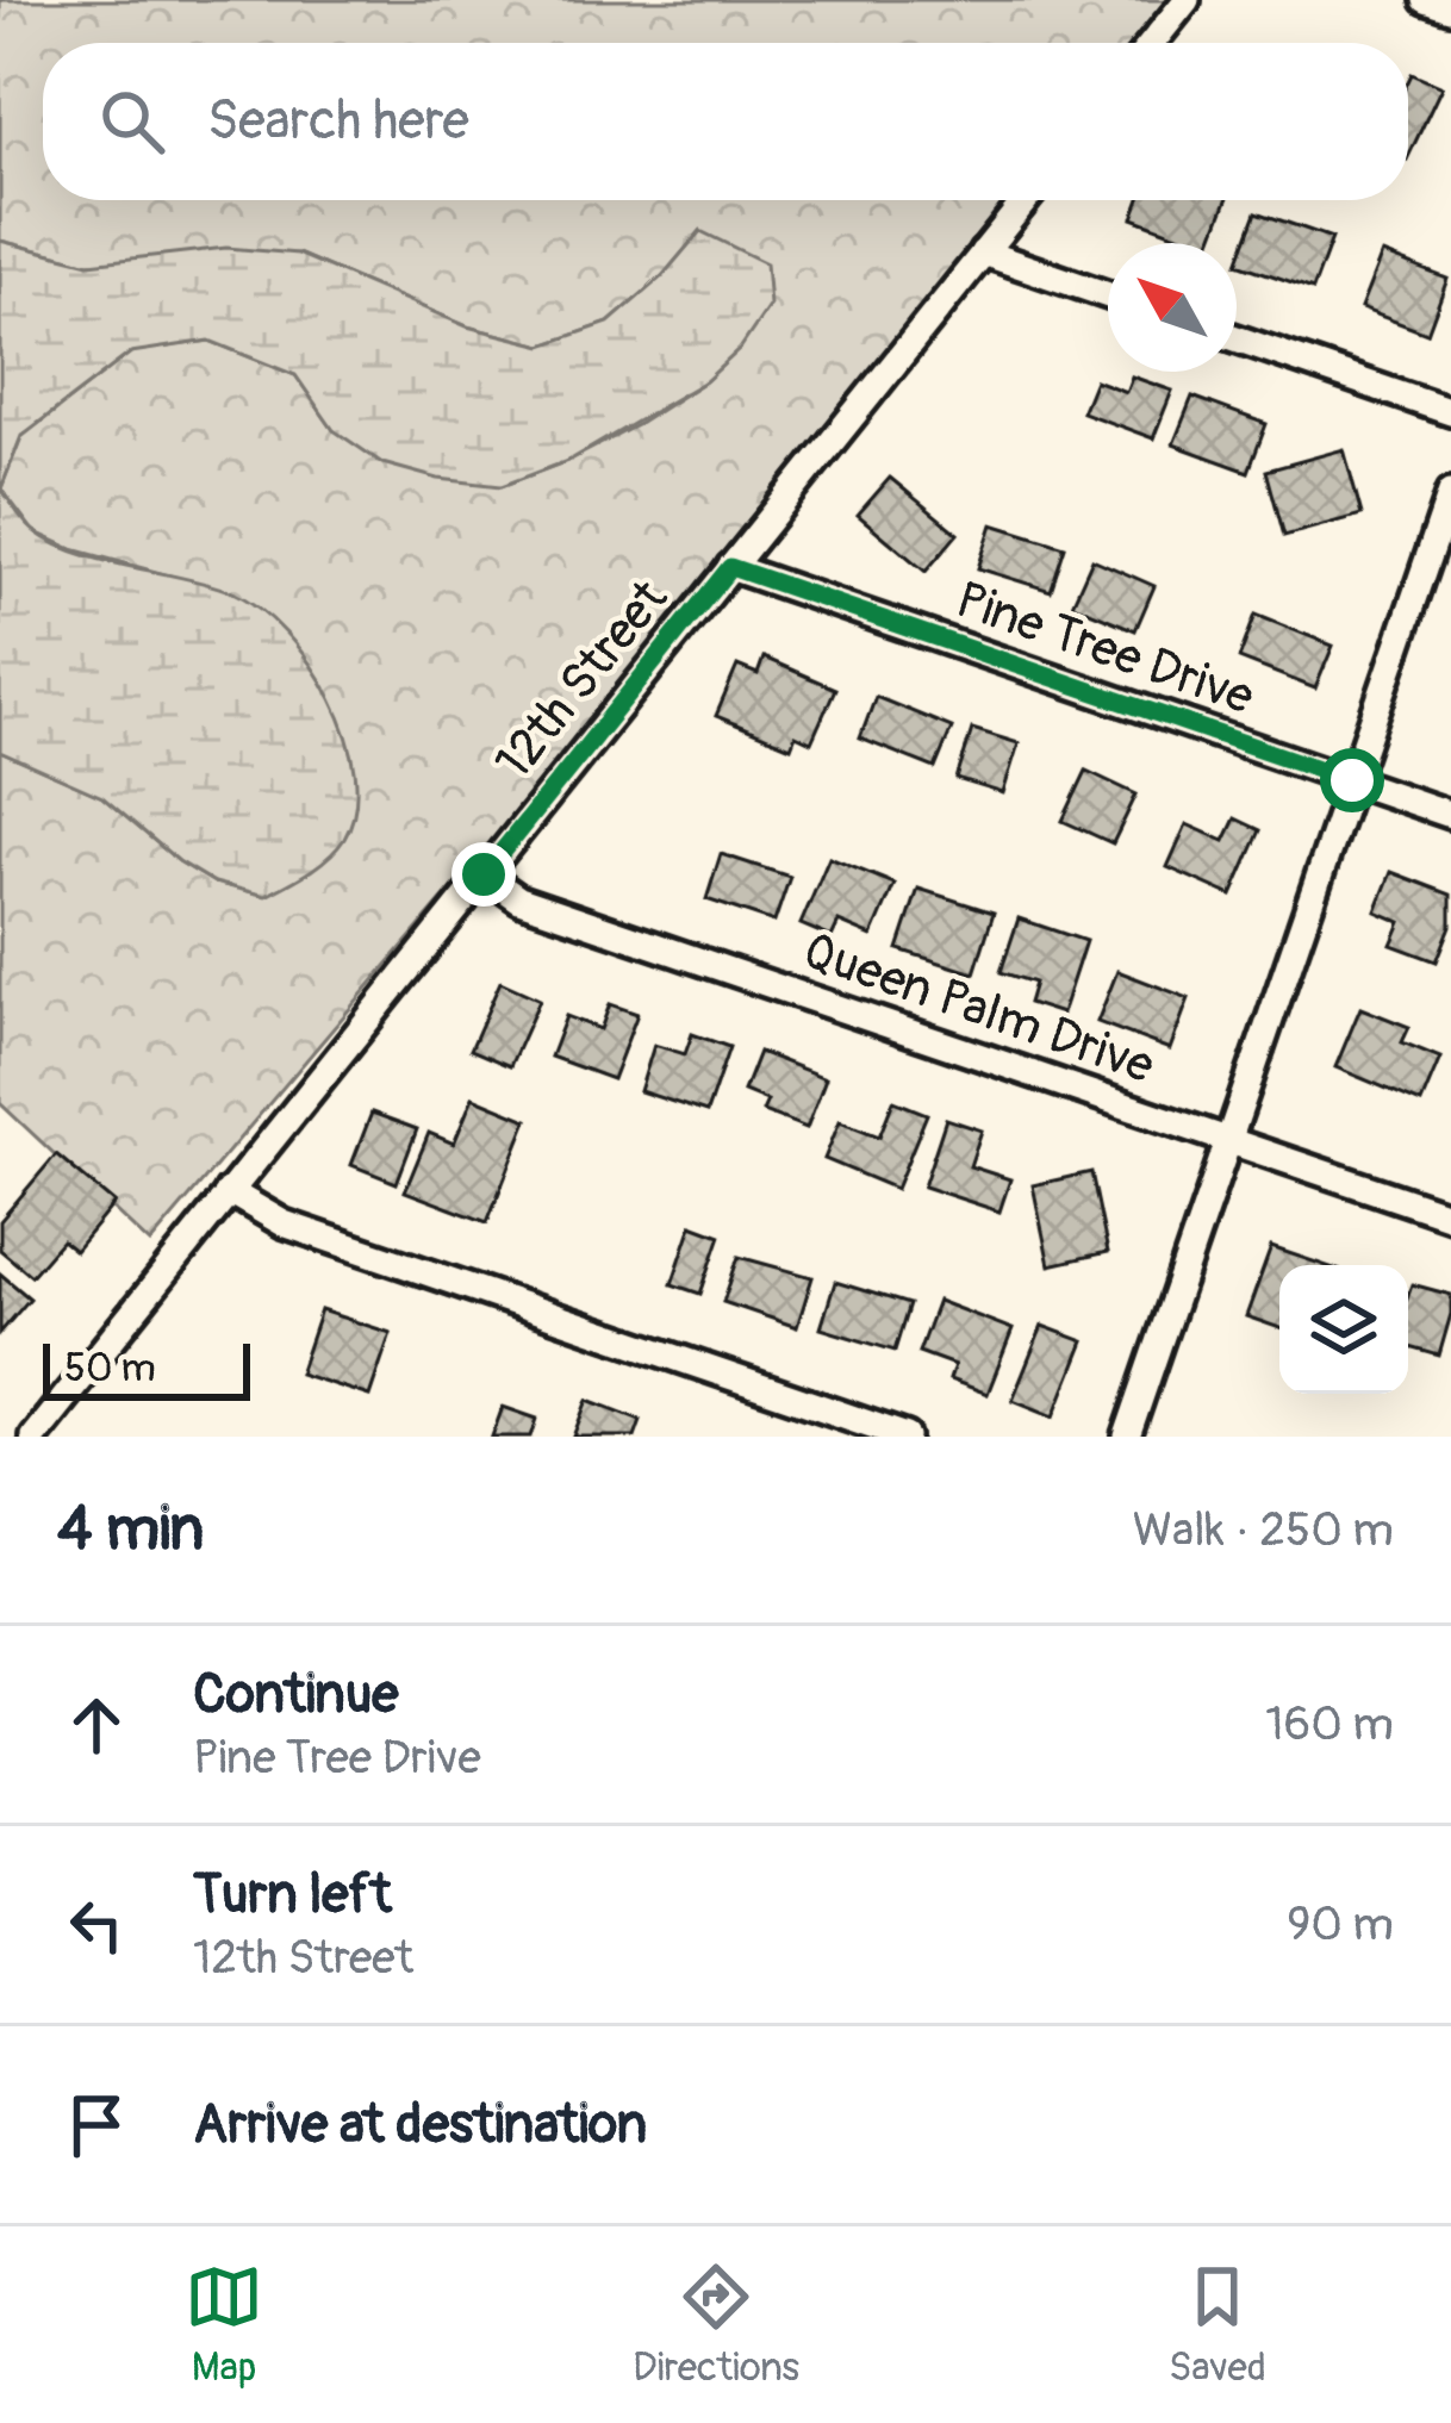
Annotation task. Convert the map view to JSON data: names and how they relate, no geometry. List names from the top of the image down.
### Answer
{
  "streets": {
    "street": ["Pine Tree Drive", "12th Street", "Queen Palm Drive"]
  },
  "crossings": [
    ["Pine Tree Drive", "12th Street"],
    ["12th Street", "Queen Palm Drive"]
  ],
  "scale_bar": "50 m",
  "north": "top left",
  "page": {
    "search": "Search here",
    "scale": "50 m",
    "heading": ["4 min", "Walk · 250 m"],
    "list": [
      ["Continue", "Pine Tree Drive", "160 m"],
      ["Turn left", "12th Street", "90 m"],
      "Arrive at destination"
    ],
    "nav": ["Map", "Directions", "Saved"]
  }
}
